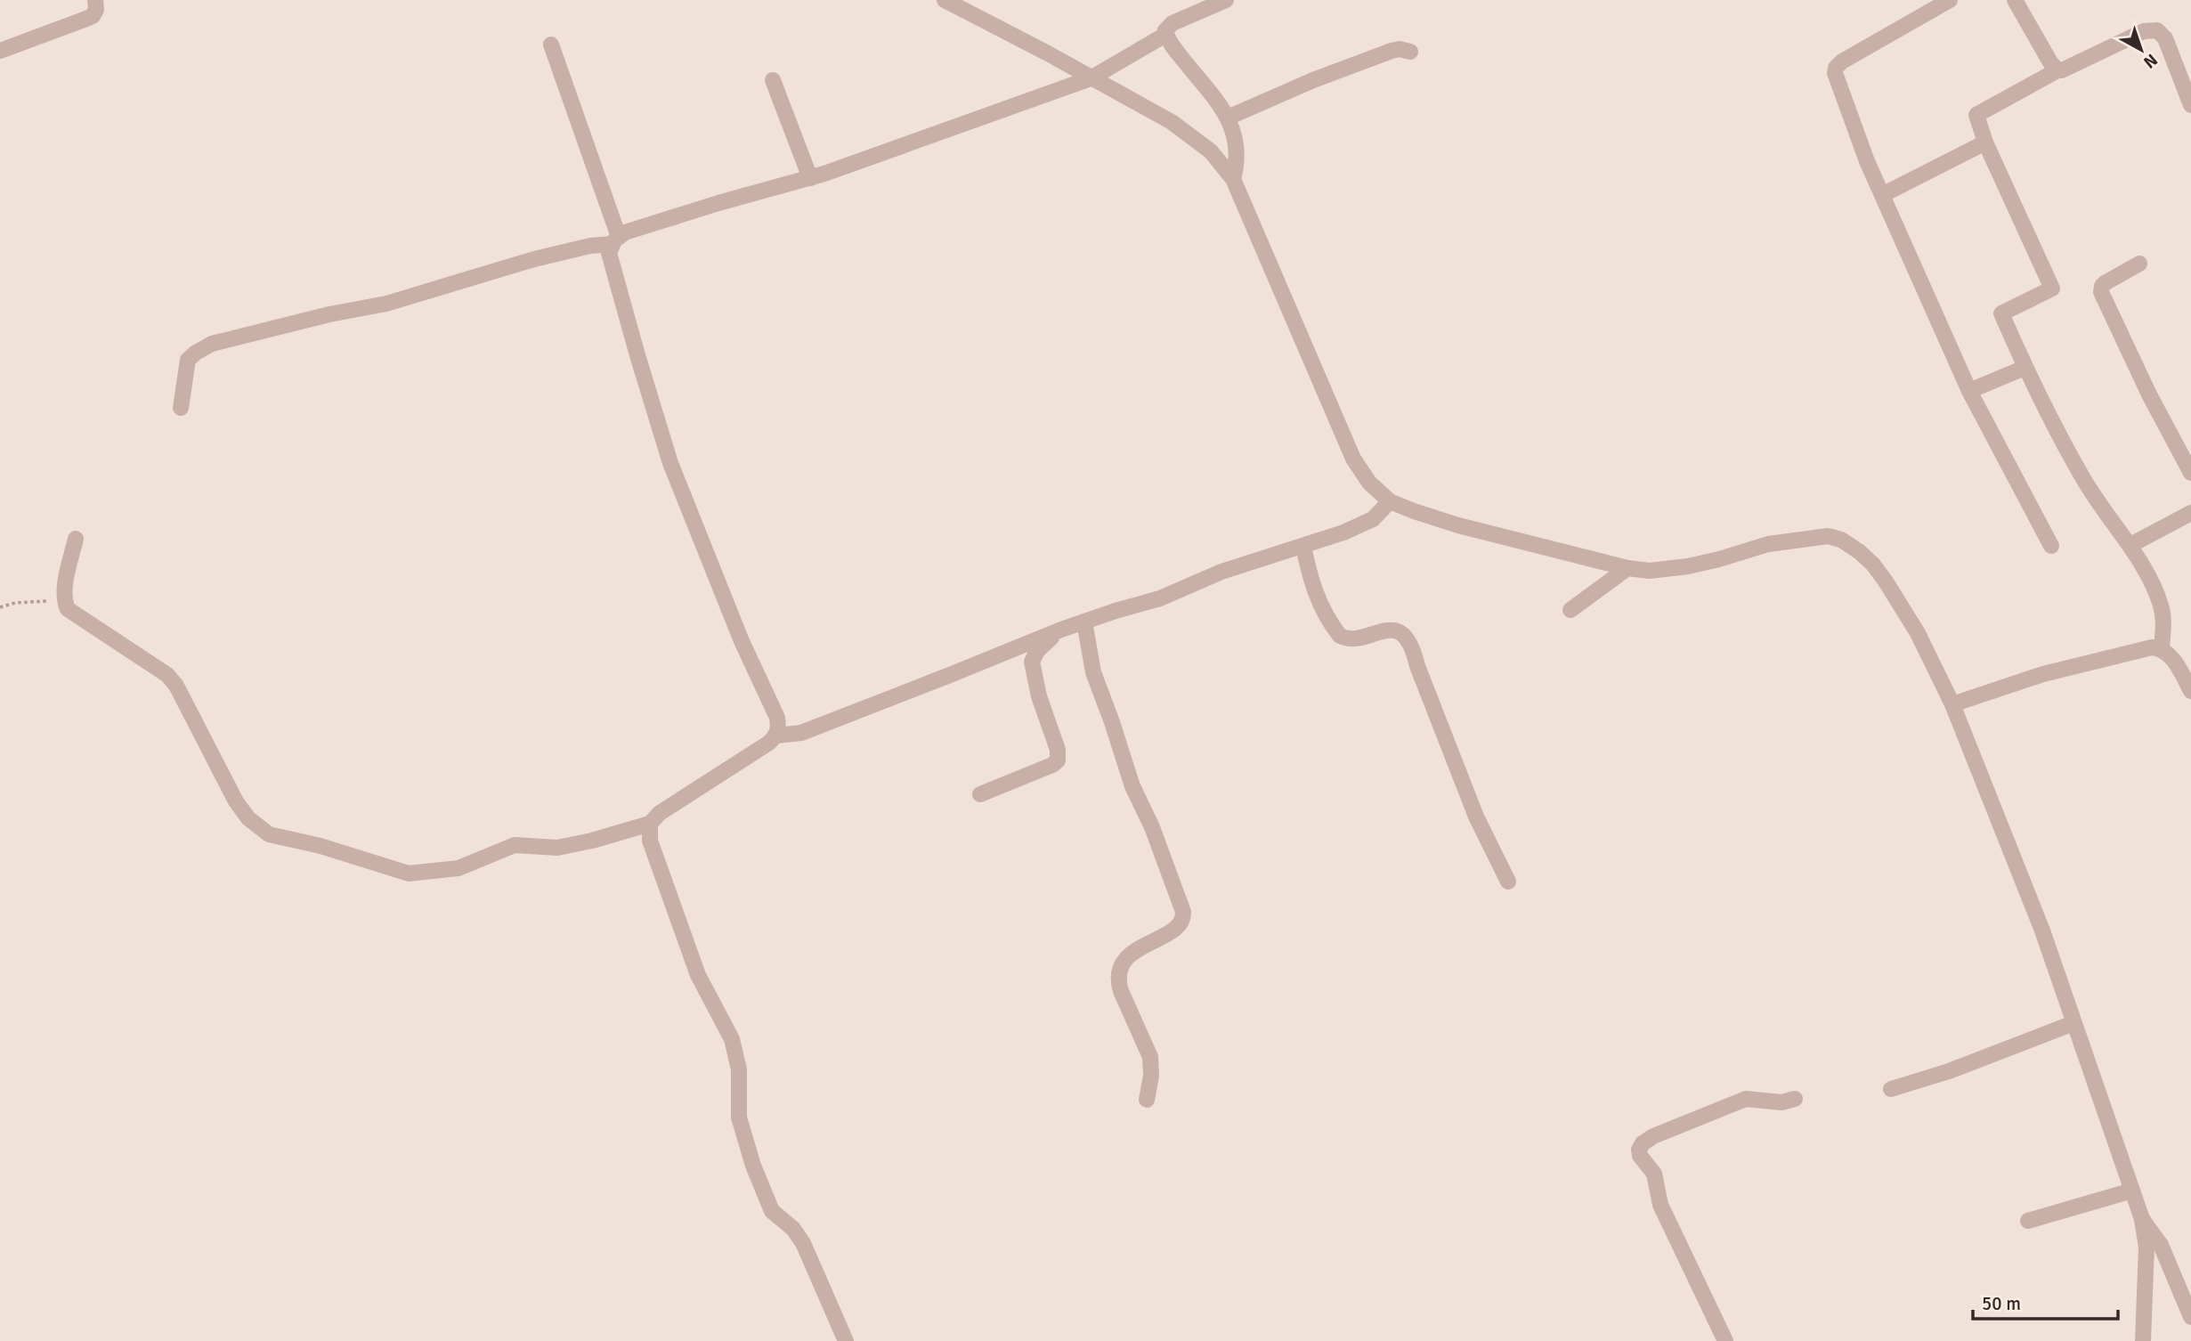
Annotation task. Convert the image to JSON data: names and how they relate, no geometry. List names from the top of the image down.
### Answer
{
  "scale_bar": "50 m",
  "north": "bottom right"
}
